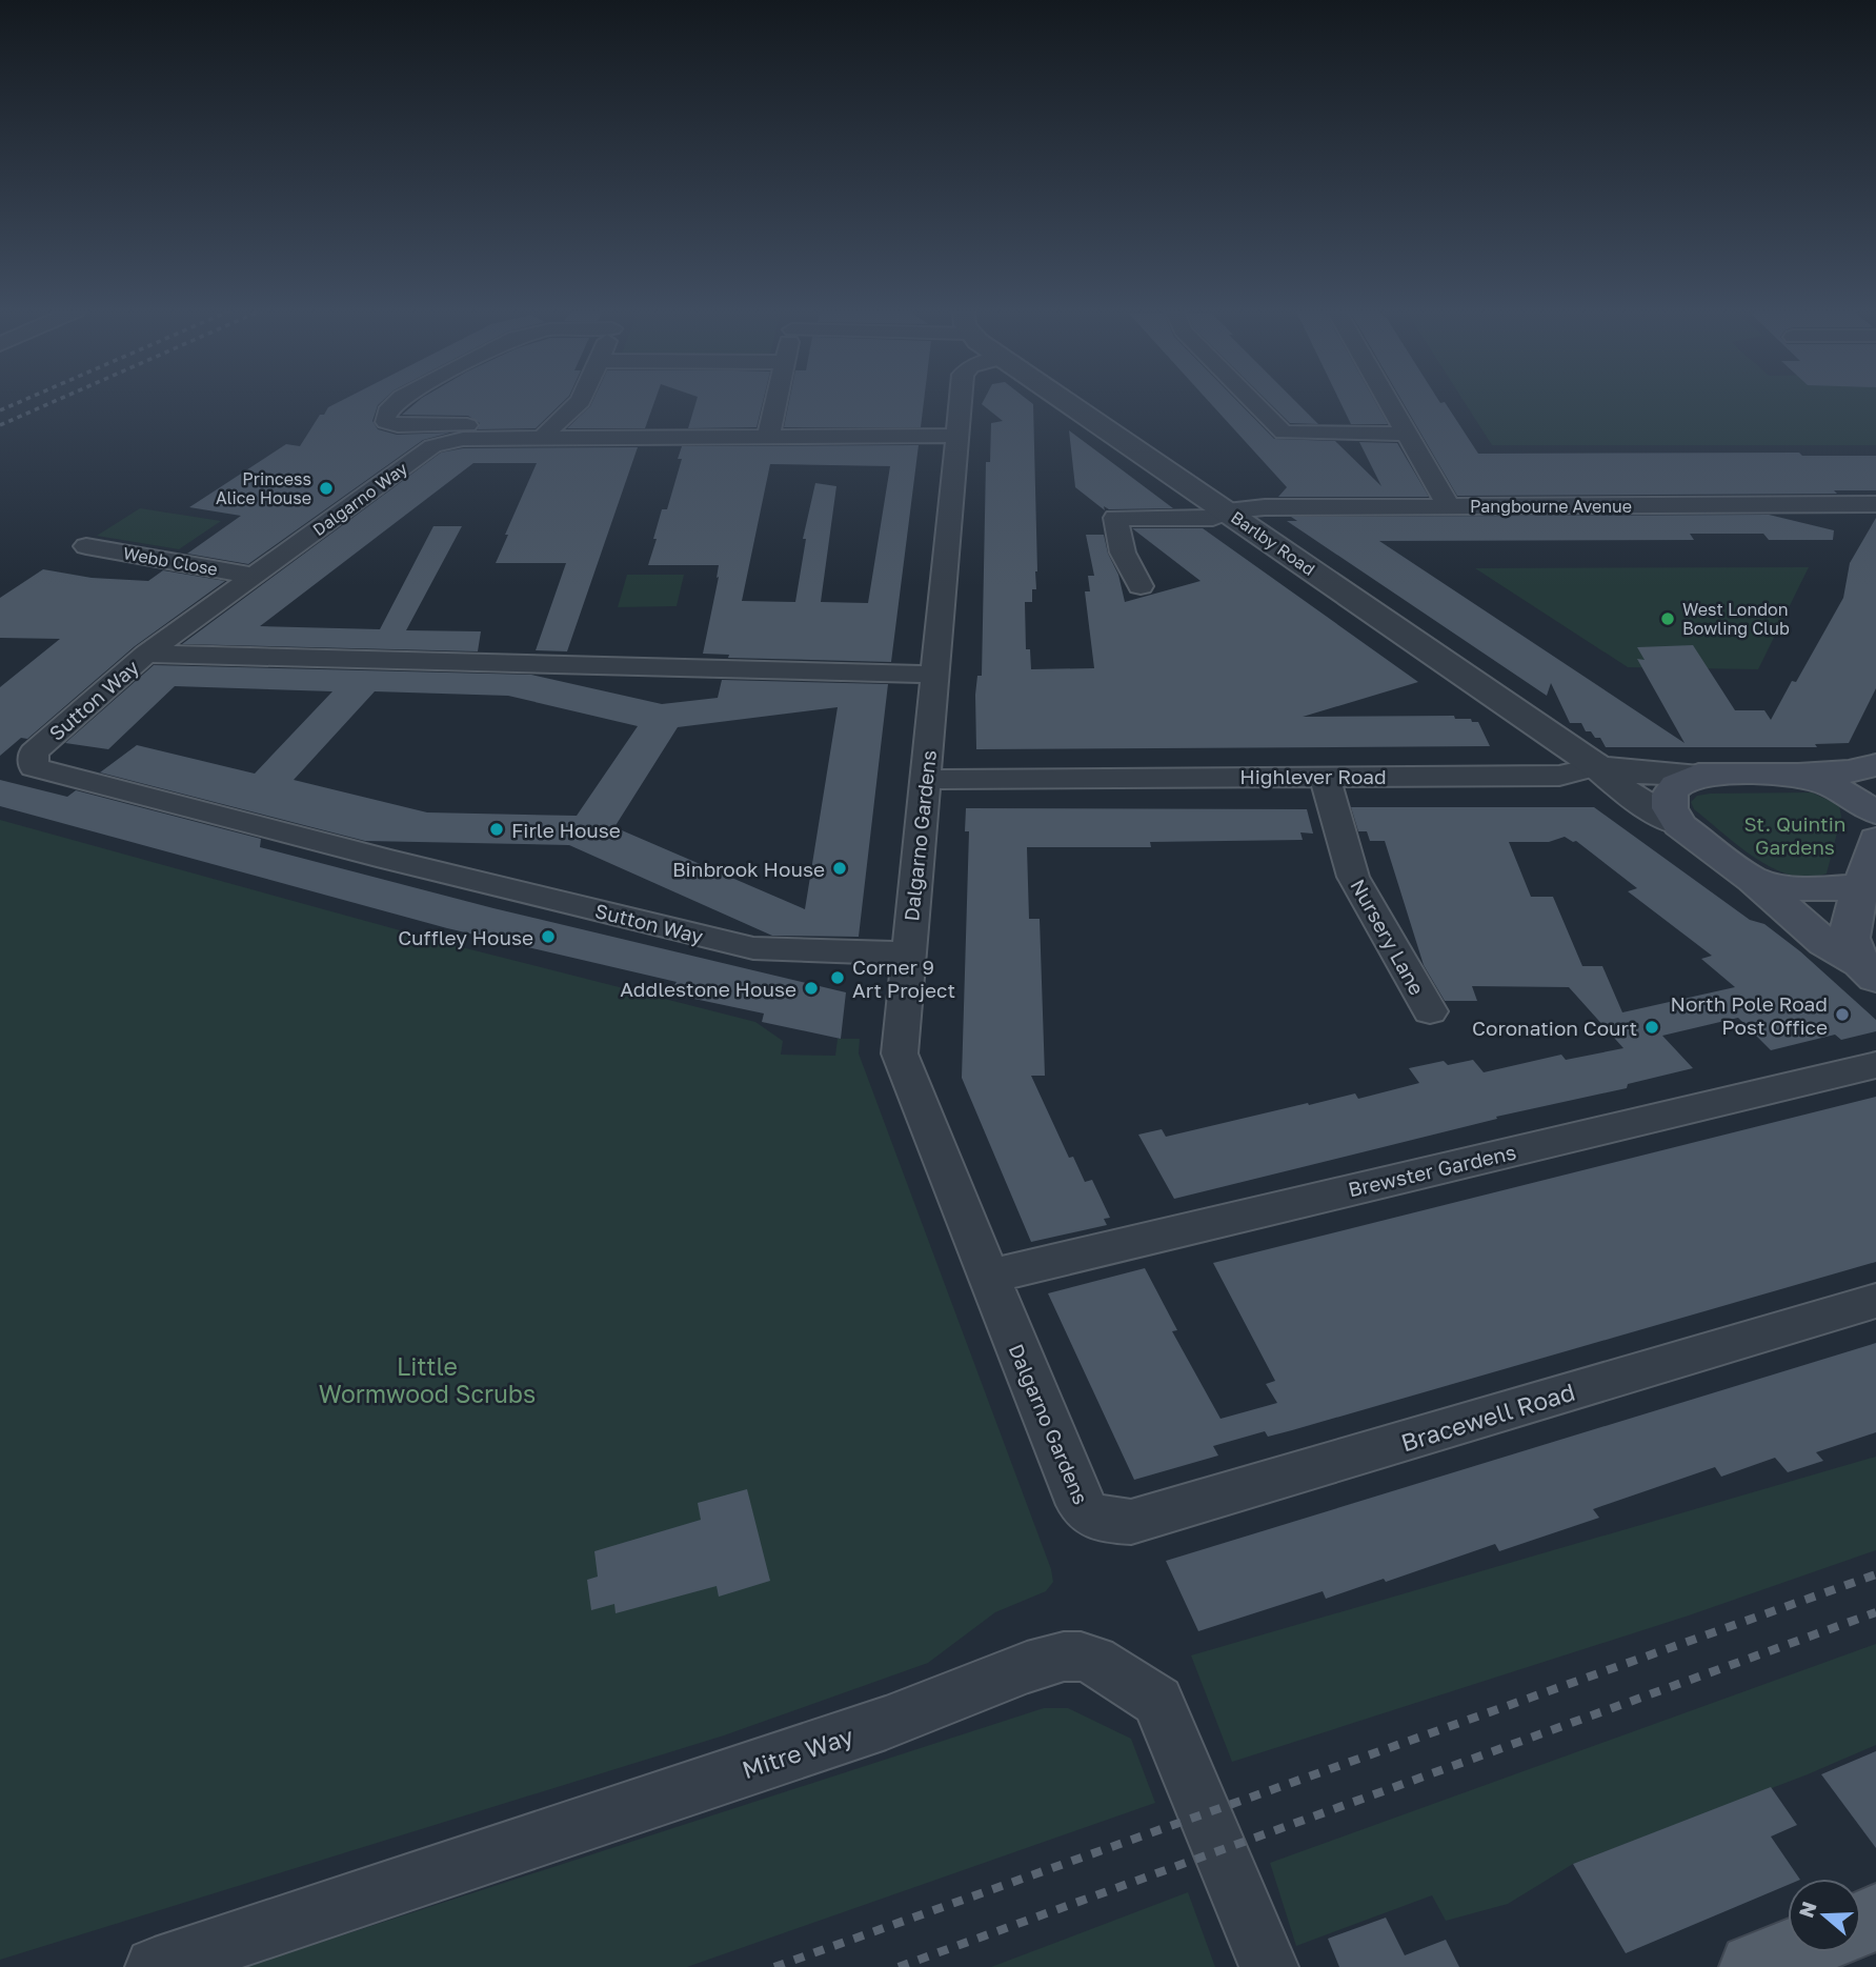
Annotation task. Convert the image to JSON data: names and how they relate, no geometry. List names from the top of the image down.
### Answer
{
  "streets": {
    "main road": ["Highlever Road"],
    "street": [
      "Dalgarno Way",
      "Pangbourne Avenue",
      "Barlby Road",
      "Webb Close",
      "Sutton Way",
      "Dalgarno Gardens",
      "Nursery Lane",
      "Brewster Gardens",
      "Bracewell Road",
      "Mitre Way"
    ]
  },
  "crossings": [
    ["Dalgarno Way", "Webb Close"],
    ["Dalgarno Way", "Sutton Way"],
    ["Dalgarno Way", "Dalgarno Gardens"],
    ["Pangbourne Avenue", "Barlby Road"],
    ["Barlby Road", "Highlever Road"],
    ["Sutton Way", "Dalgarno Gardens"],
    ["Highlever Road", "Dalgarno Gardens"],
    ["Highlever Road", "Nursery Lane"],
    ["Dalgarno Gardens", "Brewster Gardens"],
    ["Dalgarno Gardens", "Bracewell Road"]
  ],
  "parks": ["St. Quintin Gardens", "Little Wormwood Scrubs"],
  "places": [
    "Princess Alice House",
    "West London Bowling Club",
    "Firle House",
    "Binbrook House",
    "Cuffley House",
    "Corner 9 Art Project",
    "Addlestone House",
    "North Pole Road Post Office",
    "Coronation Court"
  ],
  "north": "left"
}
